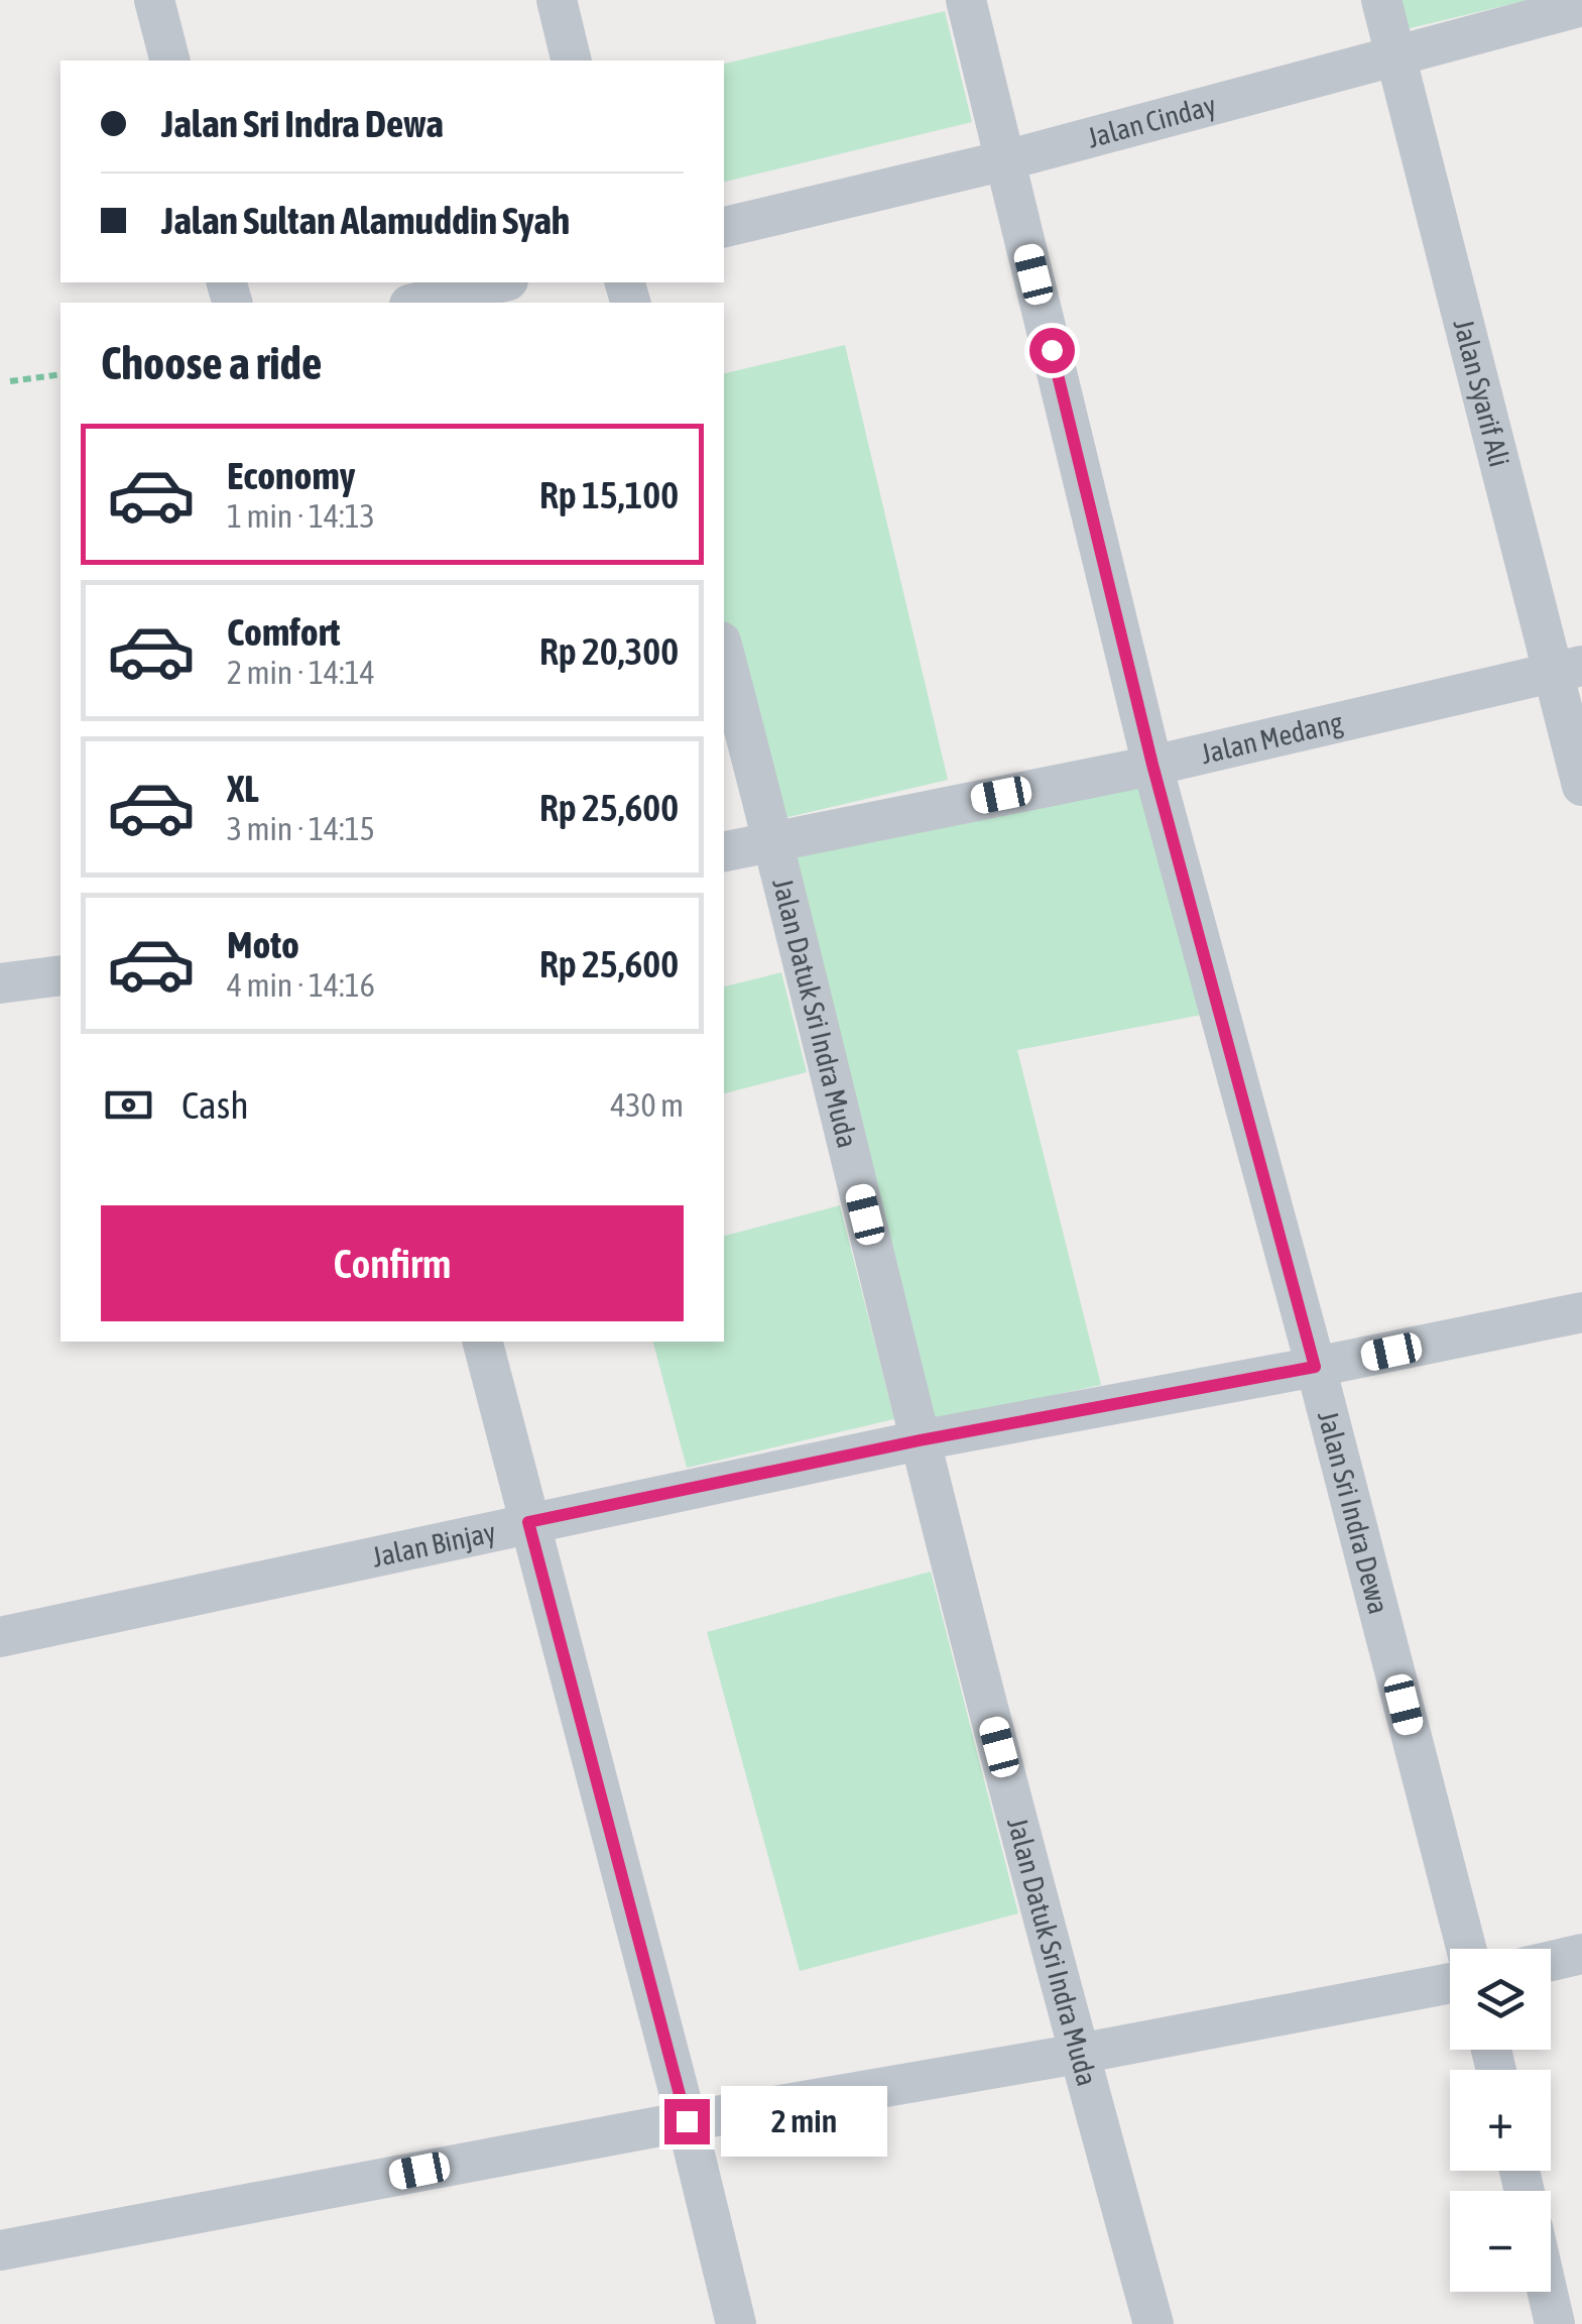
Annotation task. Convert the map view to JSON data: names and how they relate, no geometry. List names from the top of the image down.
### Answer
{
  "streets": {
    "street": [
      "Jalan Cinday",
      "Jalan Syarif Ali",
      "Jalan Medang",
      "Jalan Datuk Sri Indra Muda",
      "Jalan Sri Indra Dewa",
      "Jalan Binjay"
    ]
  },
  "crossings": [
    ["Jalan Cinday", "Jalan Syarif Ali"],
    ["Jalan Cinday", "Jalan Sri Indra Dewa"],
    ["Jalan Syarif Ali", "Jalan Medang"],
    ["Jalan Medang", "Jalan Datuk Sri Indra Muda"],
    ["Jalan Medang", "Jalan Sri Indra Dewa"],
    ["Jalan Datuk Sri Indra Muda", "Jalan Binjay"],
    ["Jalan Sri Indra Dewa", "Jalan Binjay"]
  ],
  "page": {
    "banner": ["Jalan Sri Indra Dewa", "Jalan Sultan Alamuddin Syah"],
    "heading": "Choose a ride",
    "list": [
      {
        "name": "Economy",
        "note": "1 min · 14:13",
        "value": "Rp 15,100"
      },
      {
        "name": "Comfort",
        "note": "2 min · 14:14",
        "value": "Rp 20,300"
      },
      {
        "name": "XL",
        "note": "3 min · 14:15",
        "value": "Rp 25,600"
      },
      {
        "name": "Moto",
        "note": "4 min · 14:16",
        "value": "Rp 25,600"
      }
    ],
    "pay": ["Cash", "430 m"],
    "buttons": "Confirm",
    "map_buttons": ["+", "−"],
    "bubble": "2 min"
  }
}
